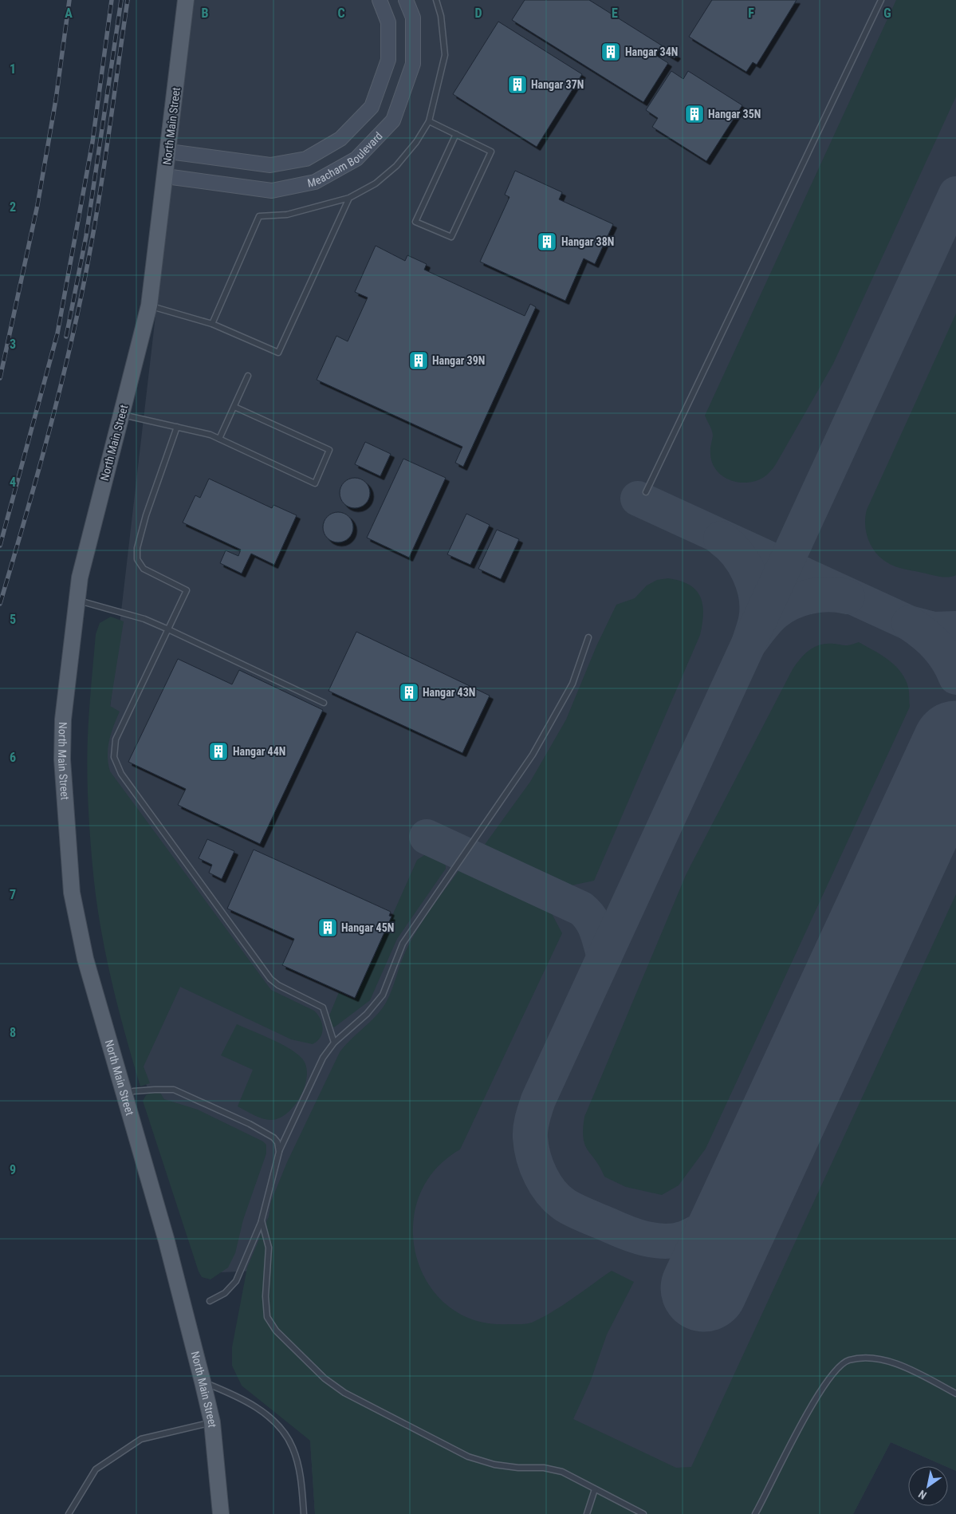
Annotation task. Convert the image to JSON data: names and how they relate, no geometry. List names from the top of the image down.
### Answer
{
  "streets": {
    "main road": ["North Main Street", "Meacham Boulevard"]
  },
  "crossings": [
    ["North Main Street", "Meacham Boulevard"]
  ],
  "places": {
    "building": [
      "Hangar 34N",
      "Hangar 37N",
      "Hangar 35N",
      "Hangar 38N",
      "Hangar 39N",
      "Hangar 43N",
      "Hangar 44N",
      "Hangar 45N"
    ]
  },
  "north": "bottom left",
  "grid": {
    "columns": [
      "A",
      "B",
      "C",
      "D",
      "E",
      "F",
      "G"
    ],
    "rows": [
      "1",
      "2",
      "3",
      "4",
      "5",
      "6",
      "7",
      "8",
      "9"
    ]
  }
}
